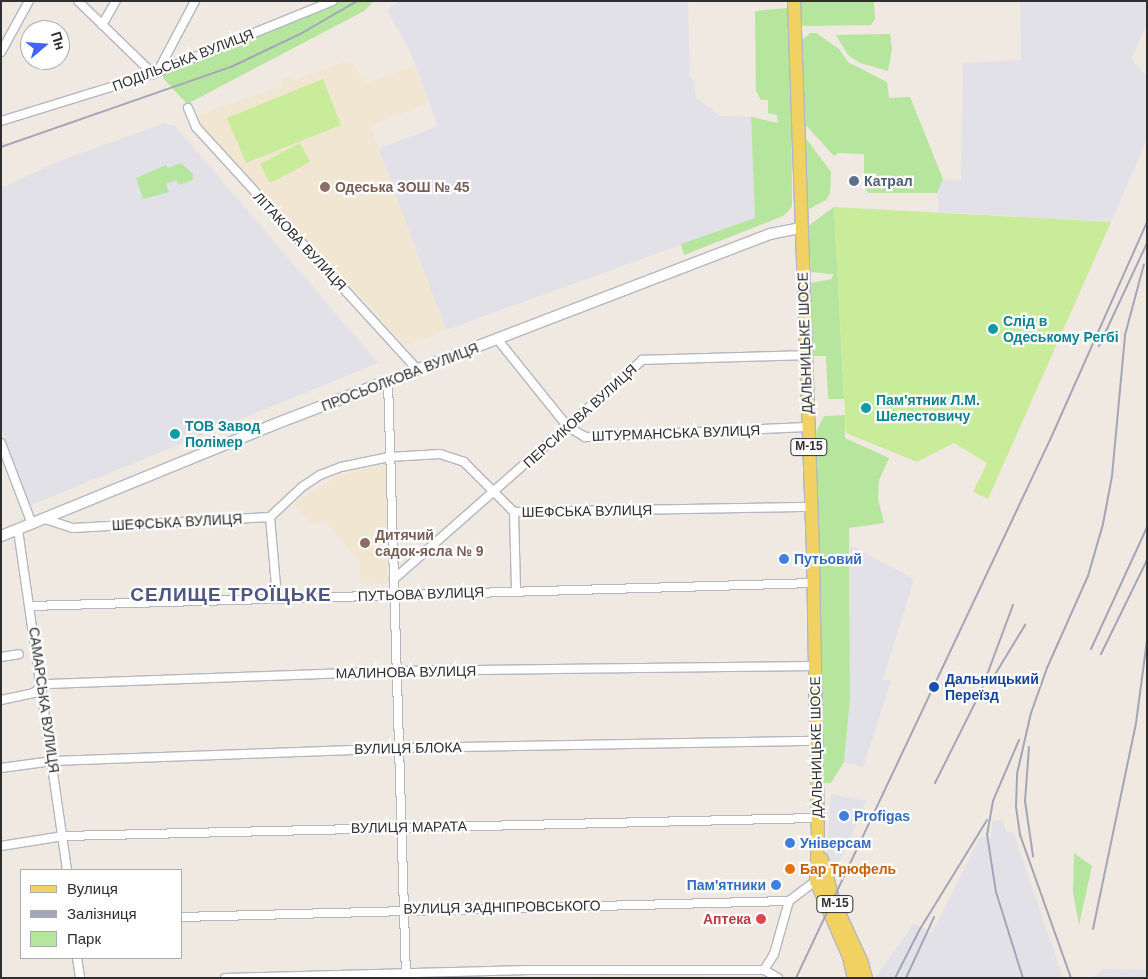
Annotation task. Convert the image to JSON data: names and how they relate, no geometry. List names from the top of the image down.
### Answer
{
  "streets": {
    "main road": ["ДАЛЬНИЦЬКЕ ШОСЕ", "М-15"],
    "street": [
      "ПОДІЛЬСЬКА ВУЛИЦЯ",
      "ЛІТАКОВА ВУЛИЦЯ",
      "ПРОСЬОЛКОВА ВУЛИЦЯ",
      "ПЕРСИКОВА ВУЛИЦЯ",
      "ШТУРМАНСЬКА ВУЛИЦЯ",
      "ШЕФСЬКА ВУЛИЦЯ",
      "ПУТЬОВА ВУЛИЦЯ",
      "МАЛИНОВА ВУЛИЦЯ",
      "САМАРСЬКА ВУЛИЦЯ",
      "ВУЛИЦЯ БЛОКА",
      "ВУЛИЦЯ МАРАТА",
      "ВУЛИЦЯ ЗАДНІПРОВСЬКОГО"
    ]
  },
  "crossings": [
    ["ЛІТАКОВА ВУЛИЦЯ", "ПРОСЬОЛКОВА ВУЛИЦЯ"],
    ["ДАЛЬНИЦЬКЕ ШОСЕ", "ПРОСЬОЛКОВА ВУЛИЦЯ"],
    ["ДАЛЬНИЦЬКЕ ШОСЕ", "ПЕРСИКОВА ВУЛИЦЯ"],
    ["ДАЛЬНИЦЬКЕ ШОСЕ", "ШТУРМАНСЬКА ВУЛИЦЯ"],
    ["ДАЛЬНИЦЬКЕ ШОСЕ", "М-15"],
    ["ДАЛЬНИЦЬКЕ ШОСЕ", "ШЕФСЬКА ВУЛИЦЯ"],
    ["ДАЛЬНИЦЬКЕ ШОСЕ", "ПУТЬОВА ВУЛИЦЯ"],
    ["ДАЛЬНИЦЬКЕ ШОСЕ", "МАЛИНОВА ВУЛИЦЯ"],
    ["ДАЛЬНИЦЬКЕ ШОСЕ", "ВУЛИЦЯ БЛОКА"],
    ["ДАЛЬНИЦЬКЕ ШОСЕ", "ВУЛИЦЯ МАРАТА"],
    ["ПРОСЬОЛКОВА ВУЛИЦЯ", "ШЕФСЬКА ВУЛИЦЯ"],
    ["ПРОСЬОЛКОВА ВУЛИЦЯ", "САМАРСЬКА ВУЛИЦЯ"],
    ["ПЕРСИКОВА ВУЛИЦЯ", "ШТУРМАНСЬКА ВУЛИЦЯ"],
    ["ПЕРСИКОВА ВУЛИЦЯ", "ШЕФСЬКА ВУЛИЦЯ"],
    ["ПУТЬОВА ВУЛИЦЯ", "САМАРСЬКА ВУЛИЦЯ"],
    ["МАЛИНОВА ВУЛИЦЯ", "САМАРСЬКА ВУЛИЦЯ"],
    ["САМАРСЬКА ВУЛИЦЯ", "ВУЛИЦЯ БЛОКА"],
    ["САМАРСЬКА ВУЛИЦЯ", "ВУЛИЦЯ МАРАТА"]
  ],
  "districts": ["СЕЛИЩЕ ТРОЇЦЬКЕ"],
  "places": [
    "Катрал",
    "Одеська ЗОШ № 45",
    "Слід в Одеському Регбі",
    "Пам'ятник Л.М. Шелестовичу",
    "ТОВ Завод Полімер",
    "Дитячий садок-ясла № 9",
    "Путьовий",
    "Дальницький Переїзд",
    "Profigas",
    "Універсам",
    "Бар Трюфель",
    "Пам'ятники",
    "Аптека"
  ],
  "legend": ["Вулиця", "Залізниця", "Парк"],
  "north": "right"
}
